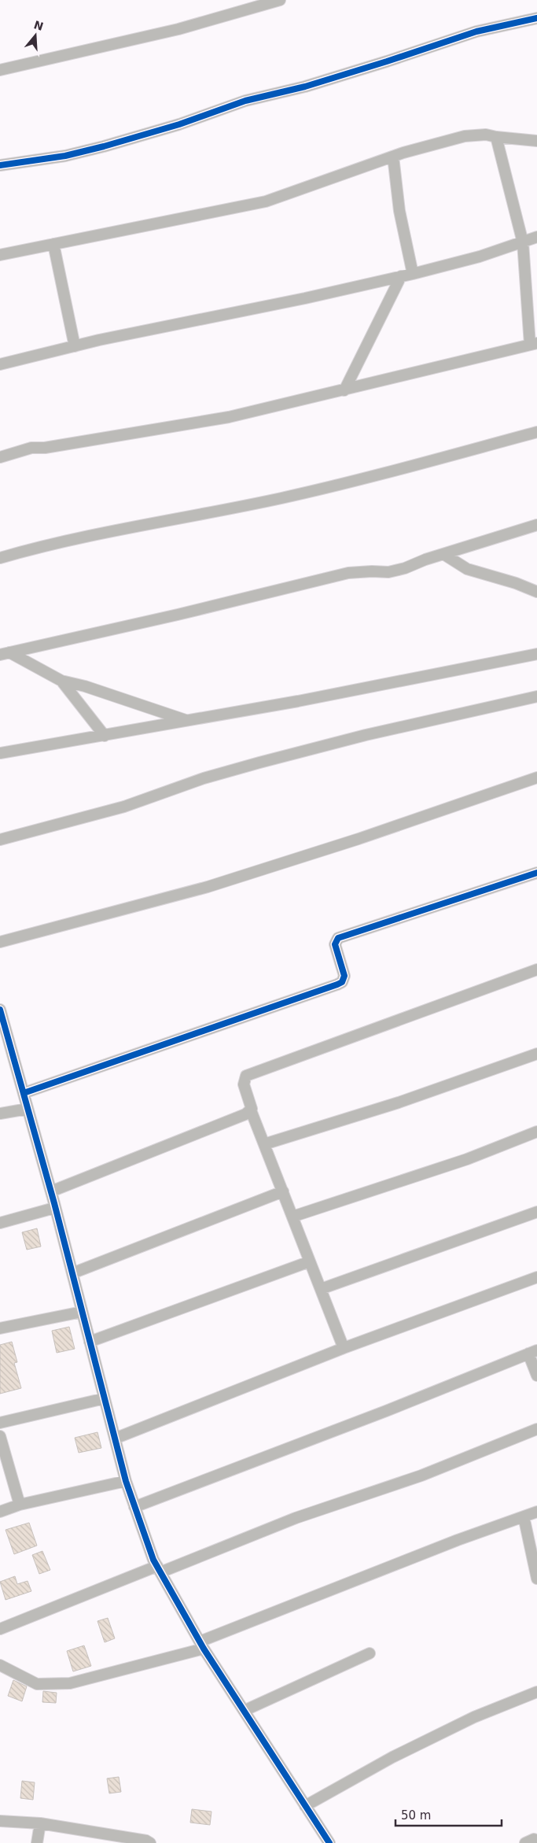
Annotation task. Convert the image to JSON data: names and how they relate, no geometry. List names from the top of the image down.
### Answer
{
  "scale_bar": "50 m",
  "north": "top"
}
